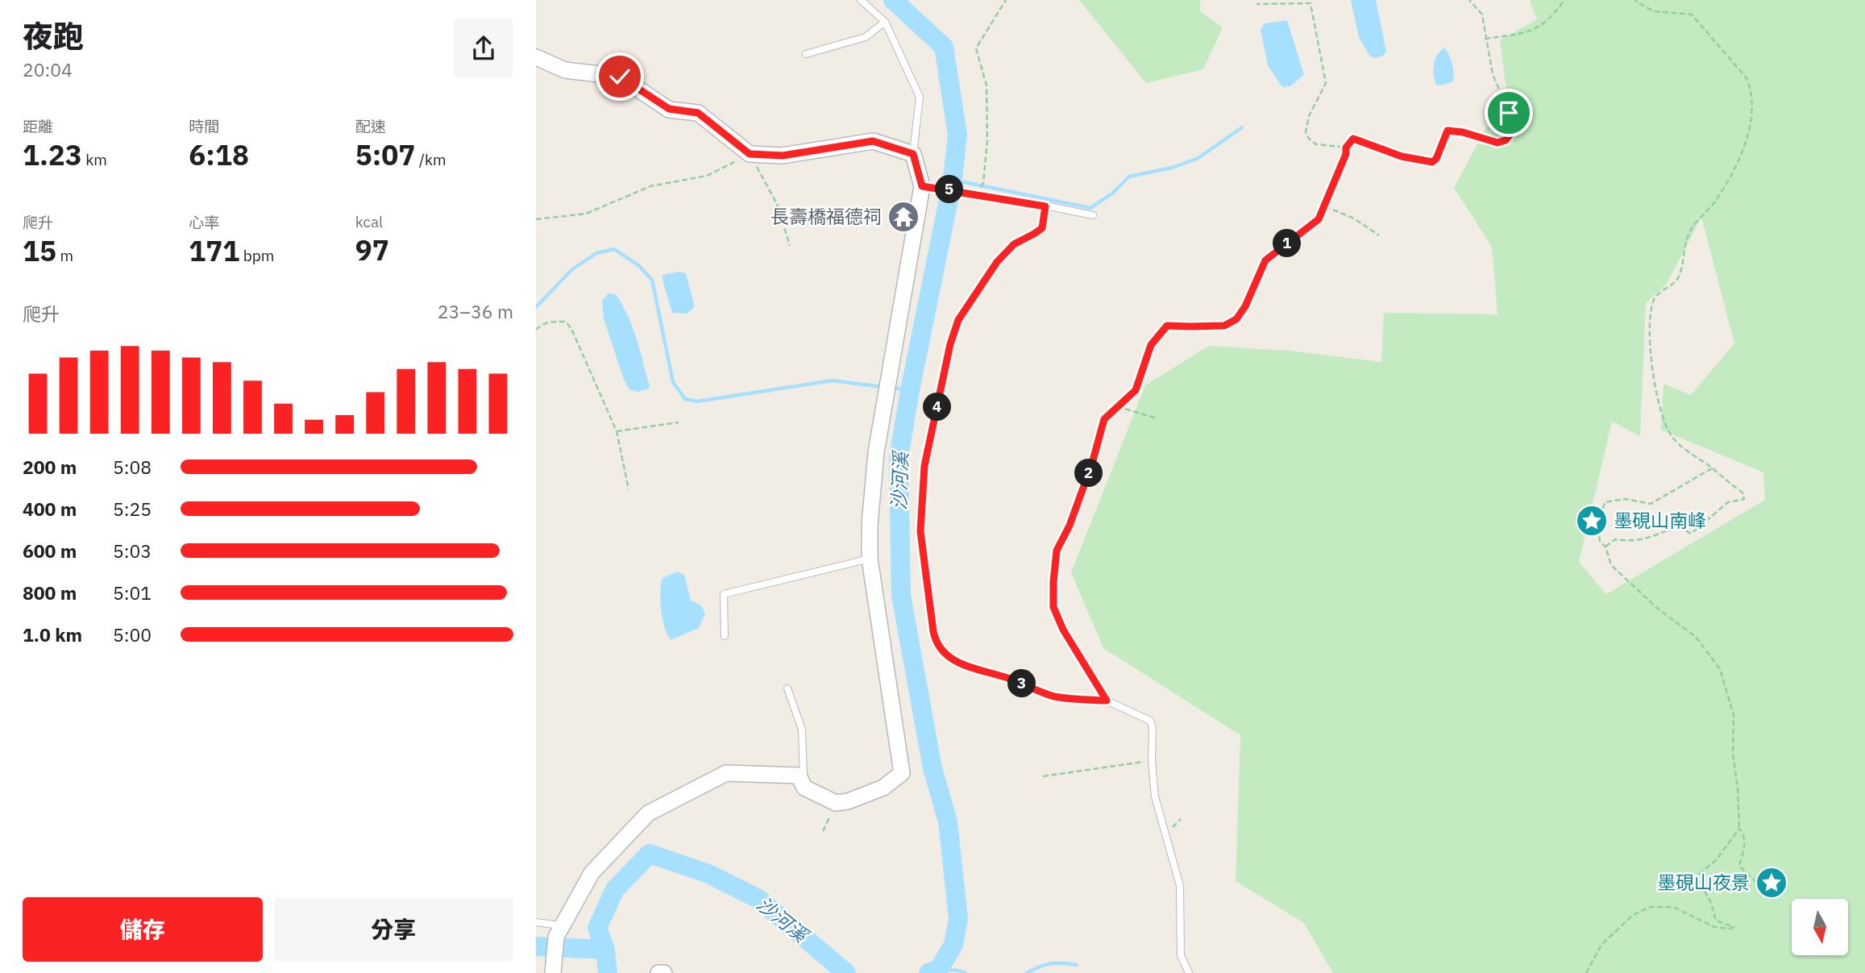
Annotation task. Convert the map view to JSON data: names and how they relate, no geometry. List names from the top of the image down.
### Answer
{
  "water": ["沙河溪"],
  "places": {
    "temple": ["長壽橋福德祠"],
    "place": ["墨硯山南峰", "墨硯山夜景"]
  },
  "north": "bottom",
  "page": {
    "heading": ["夜跑", "20:04"],
    "stats": [
      ["距離", "1.23 km"],
      ["時間", "6:18"],
      ["配速", "5:07 /km"],
      ["爬升", "15 m"],
      ["心率", "171 bpm"],
      ["kcal", "97"]
    ],
    "pins": [
      "5",
      "1",
      "4",
      "2",
      "3"
    ],
    "chart": ["爬升", "23–36 m"],
    "list": [
      {
        "name": "200 m",
        "note": "5:08"
      },
      {
        "name": "400 m",
        "note": "5:25"
      },
      {
        "name": "600 m",
        "note": "5:03"
      },
      {
        "name": "800 m",
        "note": "5:01"
      },
      {
        "name": "1.0 km",
        "note": "5:00"
      }
    ],
    "buttons": ["儲存", "分享"]
  }
}
